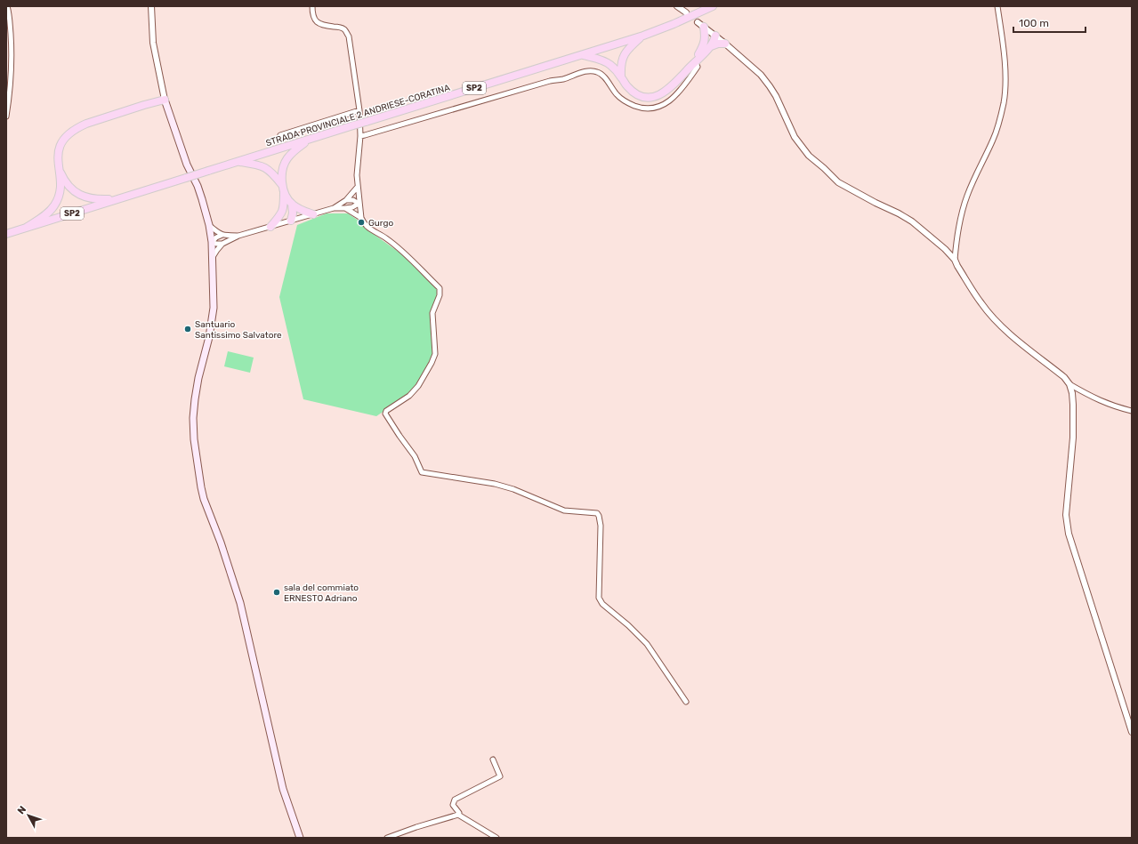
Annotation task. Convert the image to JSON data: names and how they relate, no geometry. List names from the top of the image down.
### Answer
{
  "streets": {
    "main road": ["SP2", "STRADA PROVINCIALE 2 ANDRIESE-CORATINA"]
  },
  "places": ["Gurgo", "Santuario Santissimo Salvatore", "sala del commiato ERNESTO Adriano"],
  "scale_bar": "100 m",
  "north": "top left"
}
